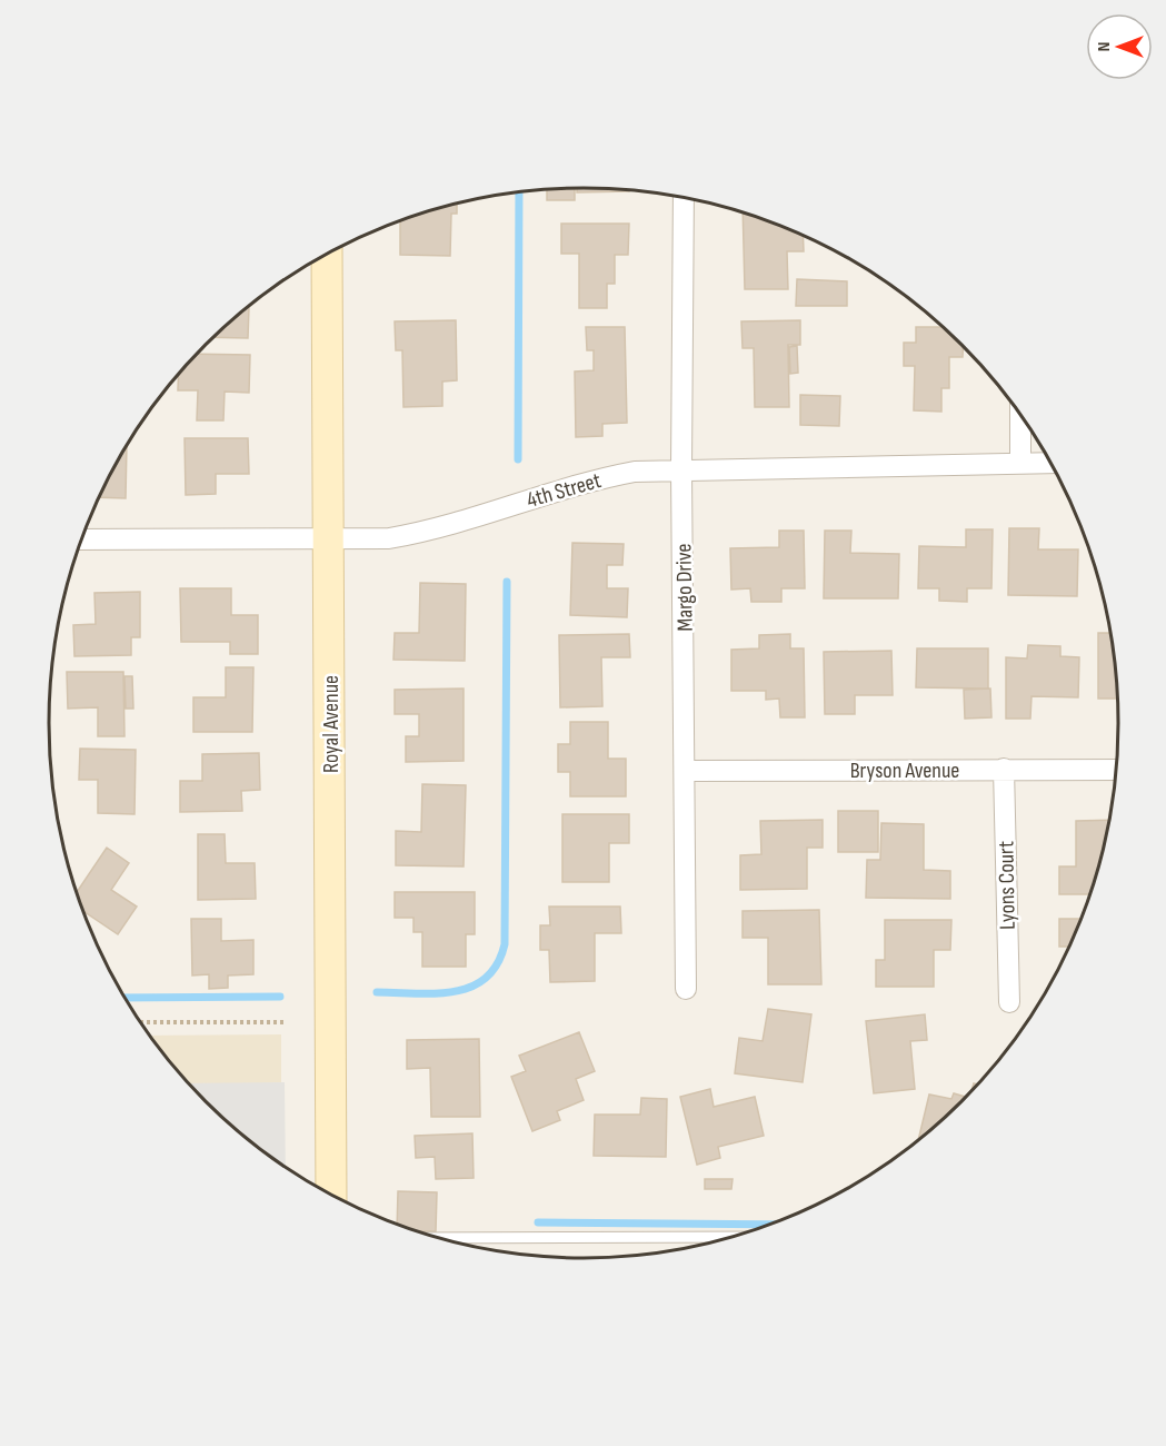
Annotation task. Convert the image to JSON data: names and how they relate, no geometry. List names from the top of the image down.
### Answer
{
  "streets": {
    "main road": ["Royal Avenue"],
    "street": [
      "4th Street",
      "Margo Drive",
      "Bryson Avenue",
      "Lyons Court"
    ]
  },
  "crossings": [
    ["4th Street", "Margo Drive"],
    ["4th Street", "Royal Avenue"],
    ["Margo Drive", "Bryson Avenue"],
    ["Bryson Avenue", "Lyons Court"]
  ],
  "north": "left"
}
